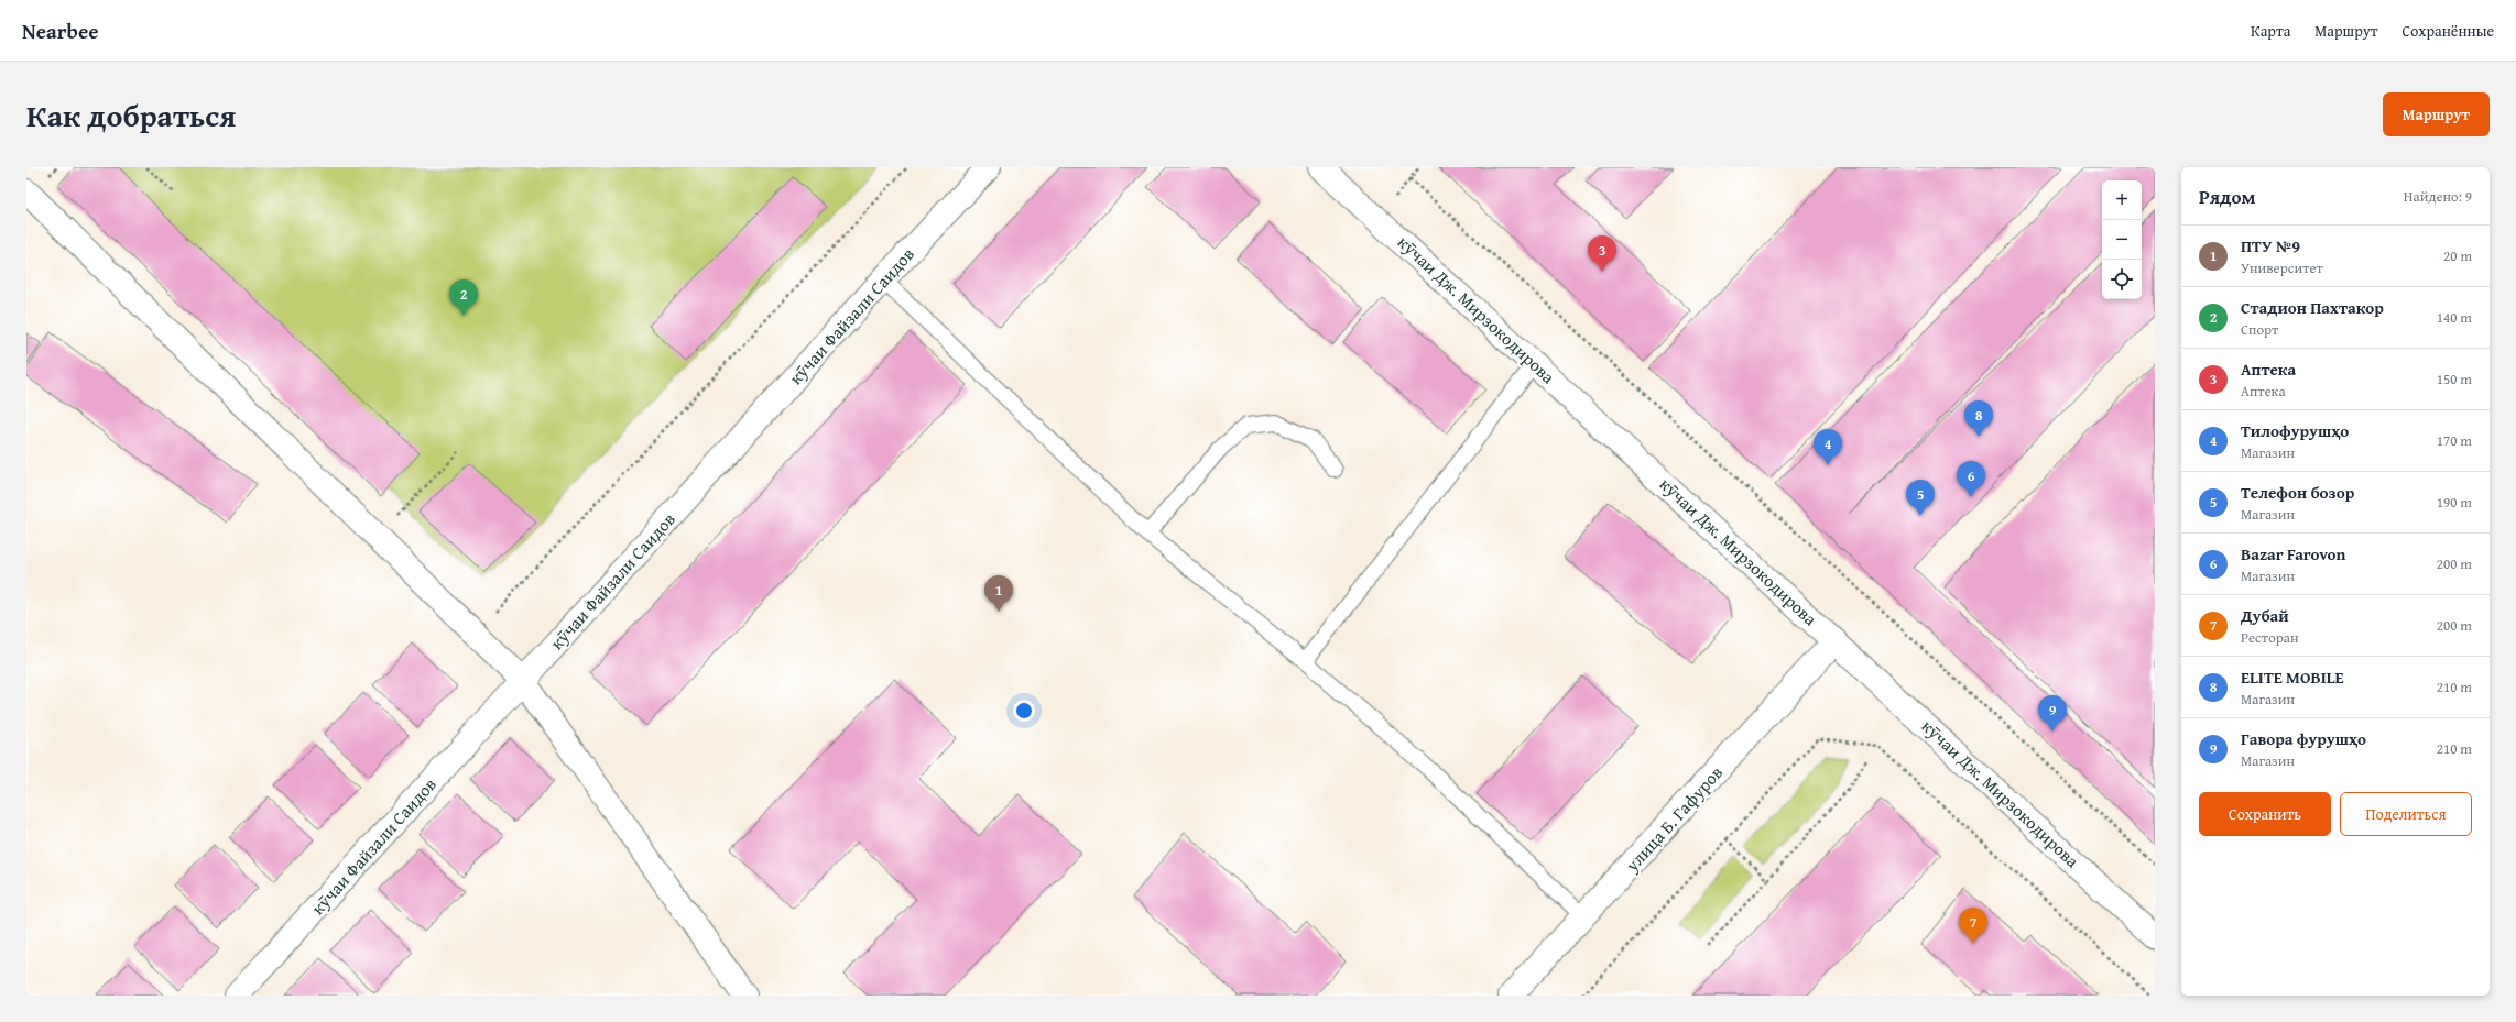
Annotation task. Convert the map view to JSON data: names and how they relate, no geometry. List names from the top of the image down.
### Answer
{
  "streets": {
    "street": ["кӯчаи Дж. Мирзокодирова", "кӯчаи Файзали Саидов", "улица Б. Гафуров"]
  },
  "crossings": [
    ["кӯчаи Дж. Мирзокодирова", "улица Б. Гафуров"]
  ],
  "page": {
    "header": "Nearbee",
    "nav": ["Карта", "Маршрут", "Сохранённые"],
    "title": "Как добраться",
    "buttons": [
      "Маршрут",
      ["Сохранить", "Поделиться"]
    ],
    "heading": ["Рядом", "Найдено: 9"],
    "map_buttons": ["+", "−"],
    "list": [
      {
        "mark": "1",
        "name": "ПТУ №9",
        "note": "Университет",
        "value": "20 m"
      },
      {
        "mark": "2",
        "name": "Стадион Пахтакор",
        "note": "Спорт",
        "value": "140 m"
      },
      {
        "mark": "3",
        "name": "Аптека",
        "note": "Аптека",
        "value": "150 m"
      },
      {
        "mark": "4",
        "name": "Тилофурушҳо",
        "note": "Магазин",
        "value": "170 m"
      },
      {
        "mark": "5",
        "name": "Телефон бозор",
        "note": "Магазин",
        "value": "190 m"
      },
      {
        "mark": "6",
        "name": "Bazar Farovon",
        "note": "Магазин",
        "value": "200 m"
      },
      {
        "mark": "7",
        "name": "Дубай",
        "note": "Ресторан",
        "value": "200 m"
      },
      {
        "mark": "8",
        "name": "ELITE MOBILE",
        "note": "Магазин",
        "value": "210 m"
      },
      {
        "mark": "9",
        "name": "Гавора фурушҳо",
        "note": "Магазин",
        "value": "210 m"
      }
    ],
    "pins": [
      "3",
      "2",
      "8",
      "4",
      "6",
      "5",
      "1",
      "9",
      "7"
    ]
  }
}
